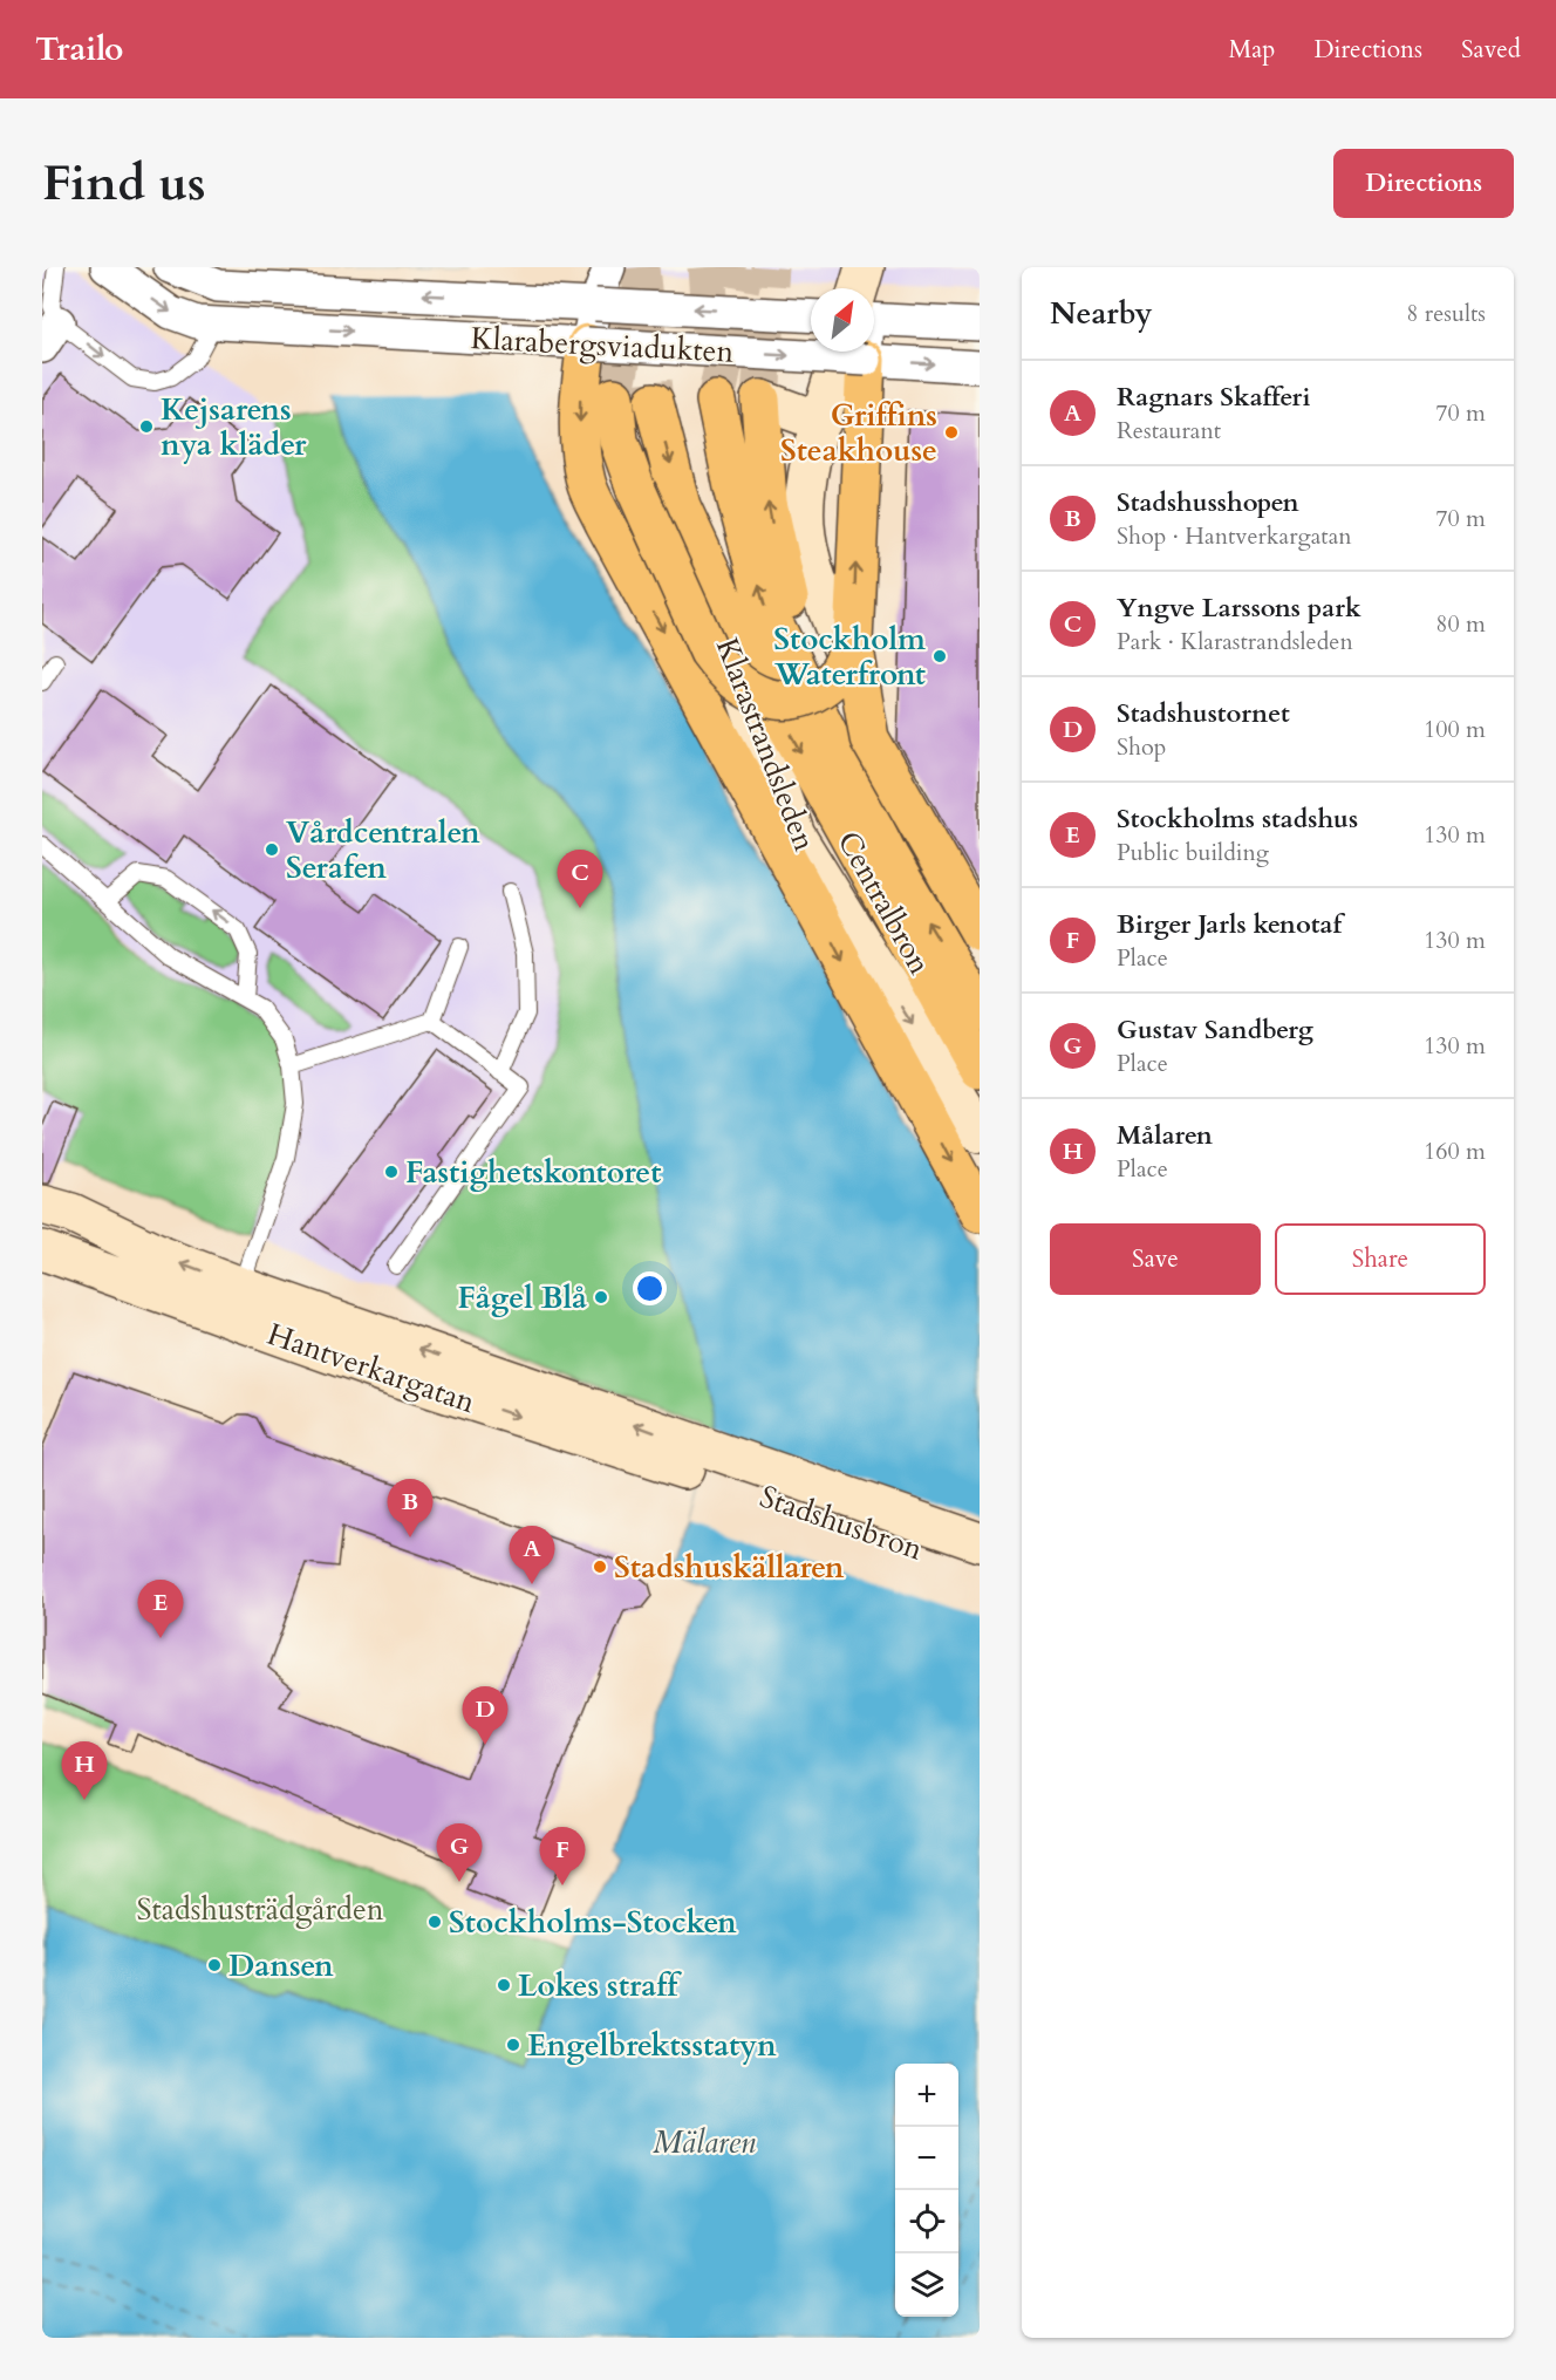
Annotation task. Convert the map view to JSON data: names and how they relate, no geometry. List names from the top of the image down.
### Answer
{
  "streets": {
    "highway": ["Klarastrandsleden", "Centralbron"],
    "street": ["Klarabergsviadukten", "Hantverkargatan", "Stadshusbron"]
  },
  "crossings": [
    ["Klarastrandsleden", "Centralbron"],
    ["Hantverkargatan", "Stadshusbron"]
  ],
  "water": ["Mälaren"],
  "parks": ["Stadshusträdgården"],
  "places": [
    "Kejsarens nya kläder",
    "Griffins Steakhouse",
    "Stockholm Waterfront",
    "Vårdcentralen Serafen",
    "Fastighetskontoret",
    "Fågel Blå",
    "Stadshuskällaren",
    "Stockholms-Stocken",
    "Dansen",
    "Lokes straff",
    "Engelbrektsstatyn"
  ],
  "north": "top right",
  "page": {
    "header": "Trailo",
    "nav": ["Map", "Directions", "Saved"],
    "buttons": [
      "Directions",
      ["Save", "Share"]
    ],
    "title": "Find us",
    "heading": ["Nearby", "8 results"],
    "list": [
      {
        "mark": "A",
        "name": "Ragnars Skafferi",
        "note": "Restaurant",
        "value": "70 m"
      },
      {
        "mark": "B",
        "name": "Stadshusshopen",
        "note": "Shop · Hantverkargatan",
        "value": "70 m"
      },
      {
        "mark": "C",
        "name": "Yngve Larssons park",
        "note": "Park · Klarastrandsleden",
        "value": "80 m"
      },
      {
        "mark": "D",
        "name": "Stadshustornet",
        "note": "Shop",
        "value": "100 m"
      },
      {
        "mark": "E",
        "name": "Stockholms stadshus",
        "note": "Public building",
        "value": "130 m"
      },
      {
        "mark": "F",
        "name": "Birger Jarls kenotaf",
        "note": "Place",
        "value": "130 m"
      },
      {
        "mark": "G",
        "name": "Gustav Sandberg",
        "note": "Place",
        "value": "130 m"
      },
      {
        "mark": "H",
        "name": "Målaren",
        "note": "Place",
        "value": "160 m"
      }
    ],
    "pins": [
      "C",
      "B",
      "A",
      "E",
      "D",
      "H",
      "G",
      "F"
    ],
    "map_buttons": ["+", "−"]
  }
}
